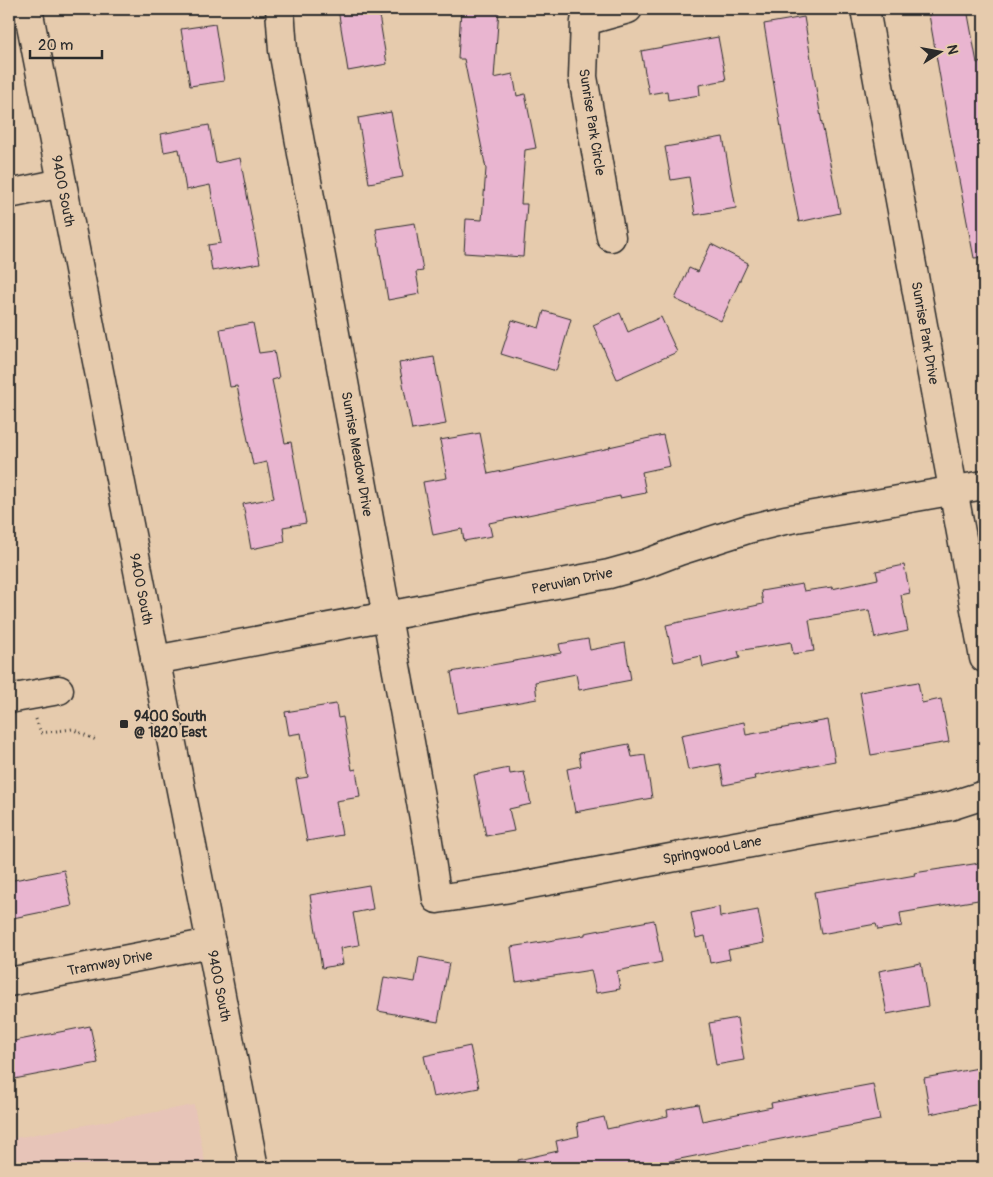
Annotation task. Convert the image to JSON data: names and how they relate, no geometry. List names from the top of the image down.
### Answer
{
  "streets": {
    "street": [
      "Sunrise Park Circle",
      "9400 South",
      "Sunrise Park Drive",
      "Sunrise Meadow Drive",
      "Peruvian Drive",
      "Springwood Lane",
      "Tramway Drive"
    ]
  },
  "crossings": [
    ["9400 South", "Peruvian Drive"],
    ["9400 South", "Tramway Drive"],
    ["Sunrise Park Drive", "Peruvian Drive"],
    ["Sunrise Meadow Drive", "Peruvian Drive"],
    ["Sunrise Meadow Drive", "Springwood Lane"]
  ],
  "places": {
    "transit": ["9400 South @ 1820 East"]
  },
  "scale_bar": "20 m",
  "north": "right"
}
